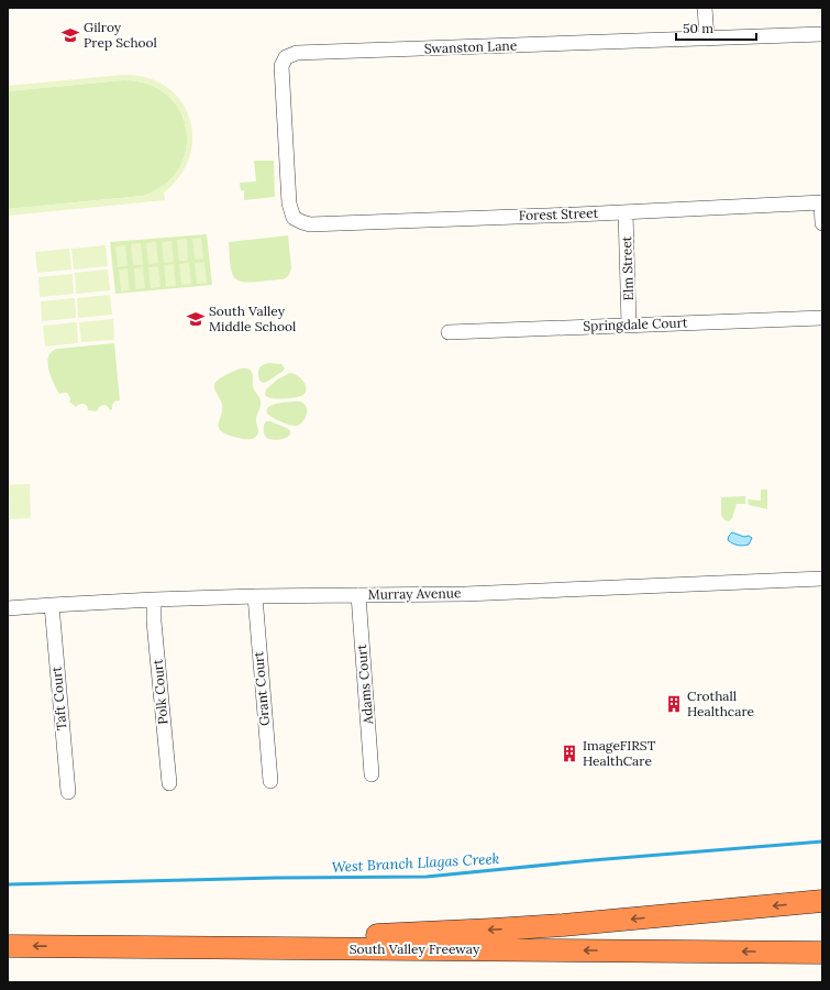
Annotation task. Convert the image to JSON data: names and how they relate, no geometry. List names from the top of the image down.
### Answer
{
  "streets": {
    "highway": ["South Valley Freeway"],
    "street": [
      "Swanston Lane",
      "Forest Street",
      "Elm Street",
      "Springdale Court",
      "Murray Avenue",
      "Adams Court",
      "Grant Court",
      "Polk Court",
      "Taft Court"
    ]
  },
  "crossings": [
    ["Swanston Lane", "Forest Street"],
    ["Forest Street", "Elm Street"],
    ["Elm Street", "Springdale Court"],
    ["Murray Avenue", "Adams Court"],
    ["Murray Avenue", "Grant Court"],
    ["Murray Avenue", "Polk Court"],
    ["Murray Avenue", "Taft Court"]
  ],
  "water": ["West Branch Llagas Creek"],
  "places": {
    "school or university": ["Gilroy Prep School", "South Valley Middle School"],
    "building": ["Crothall Healthcare", "ImageFIRST HealthCare"]
  },
  "scale_bar": "50 m"
}
